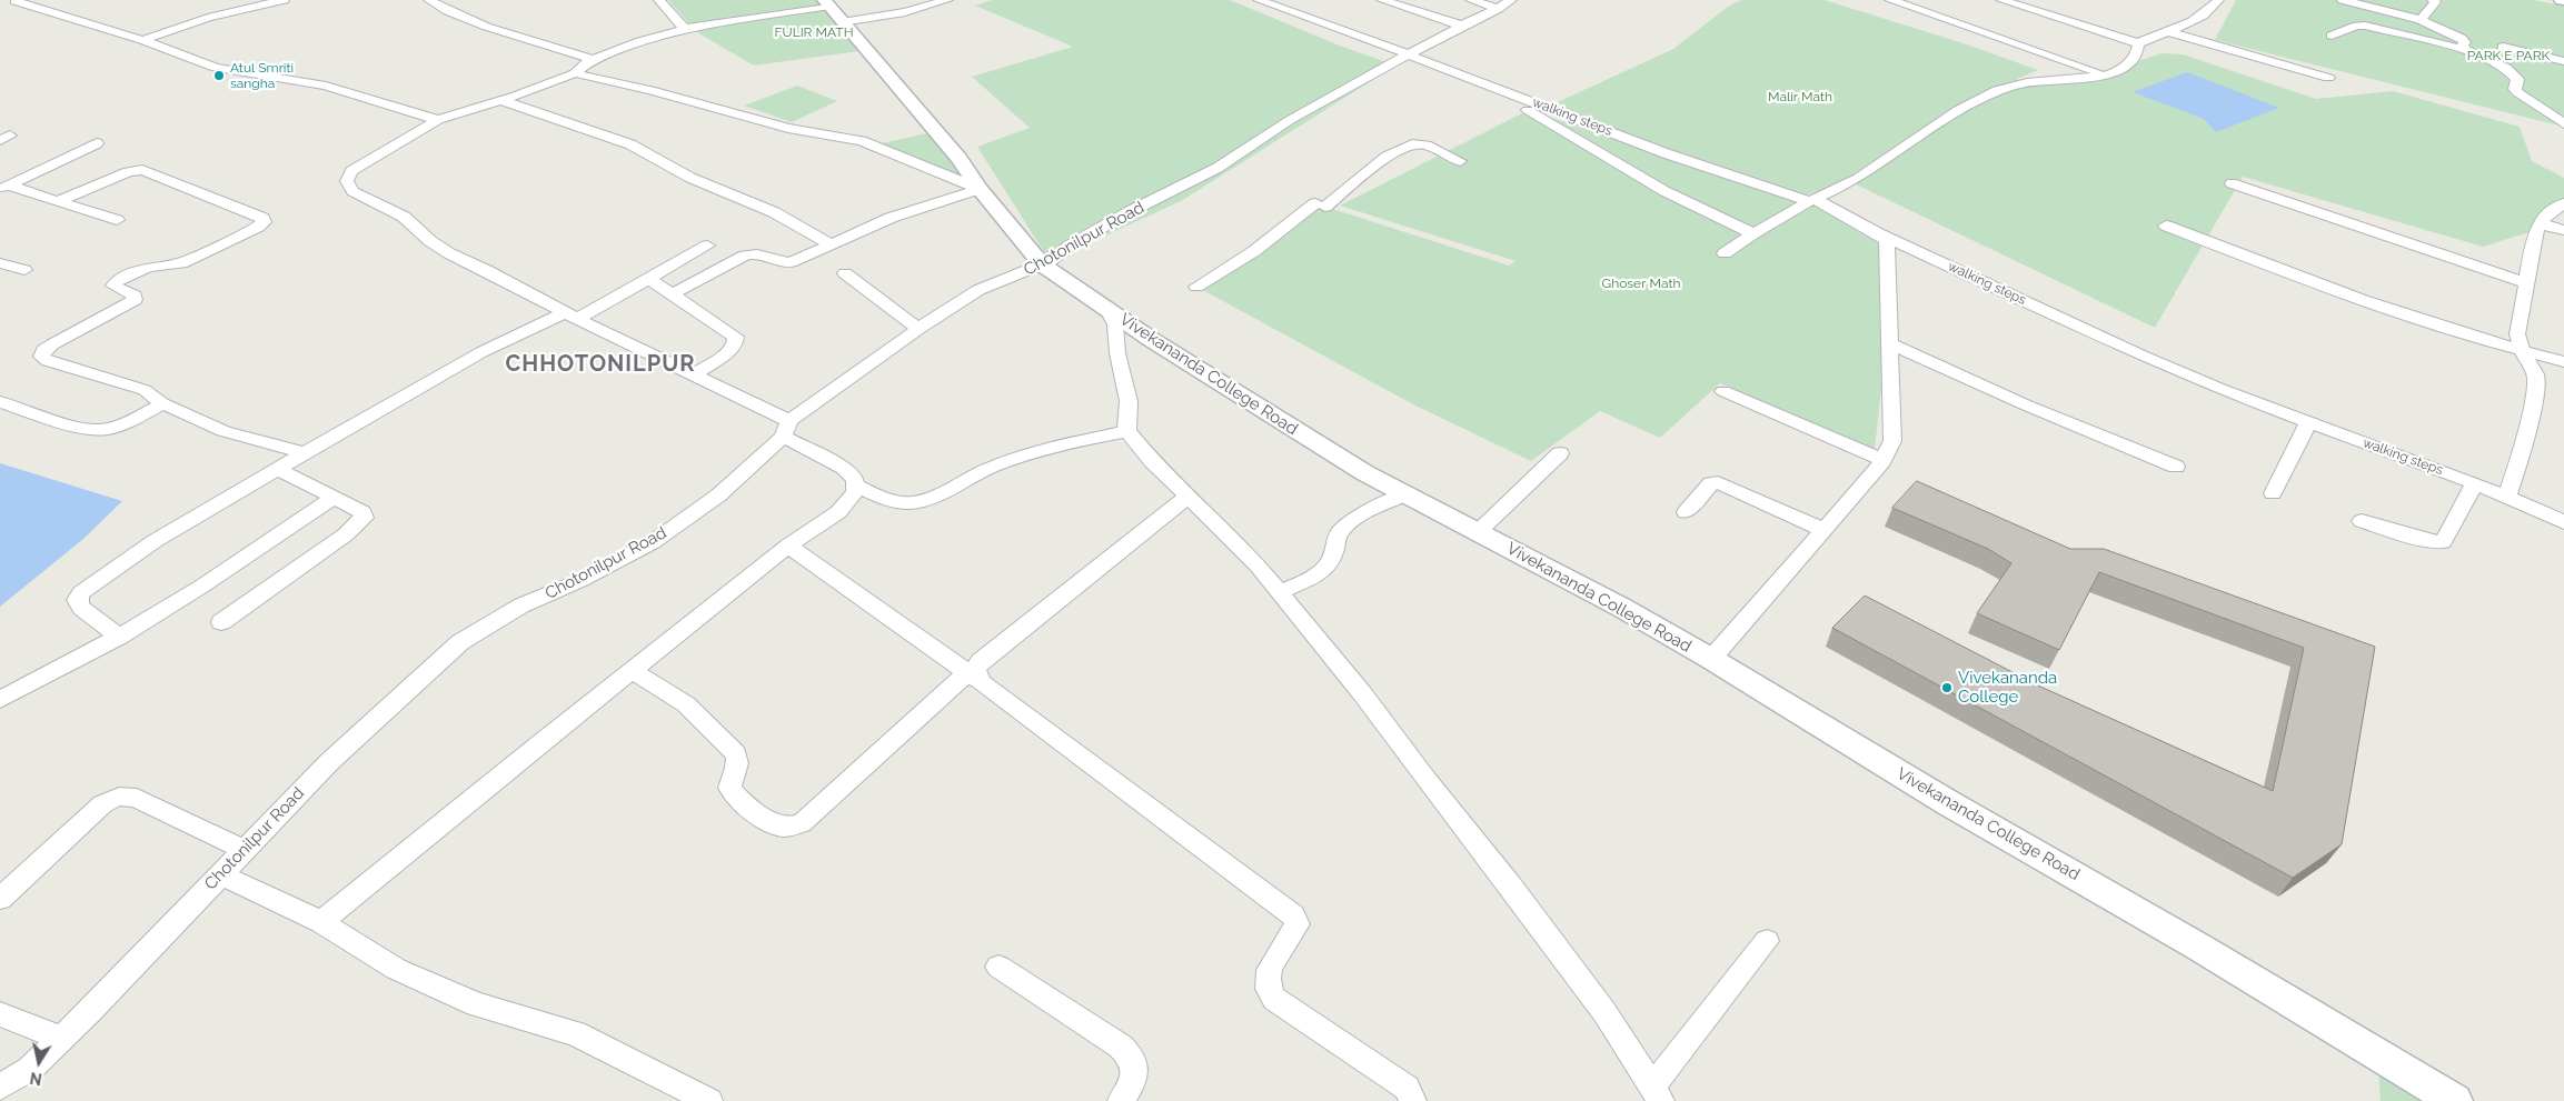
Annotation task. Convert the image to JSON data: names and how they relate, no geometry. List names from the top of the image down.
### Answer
{
  "streets": {
    "street": ["walking steps", "Chotonilpur Road", "Vivekananda College Road"]
  },
  "crossings": [
    ["walking steps", "Chotonilpur Road"],
    ["Chotonilpur Road", "Vivekananda College Road"]
  ],
  "districts": ["CHHOTONILPUR"],
  "parks": [
    "FULIR MATH",
    "PARK E PARK",
    "Malir Math",
    "Ghoser Math"
  ],
  "places": ["Atul Smriti sangha", "Vivekananda College"],
  "north": "bottom"
}
